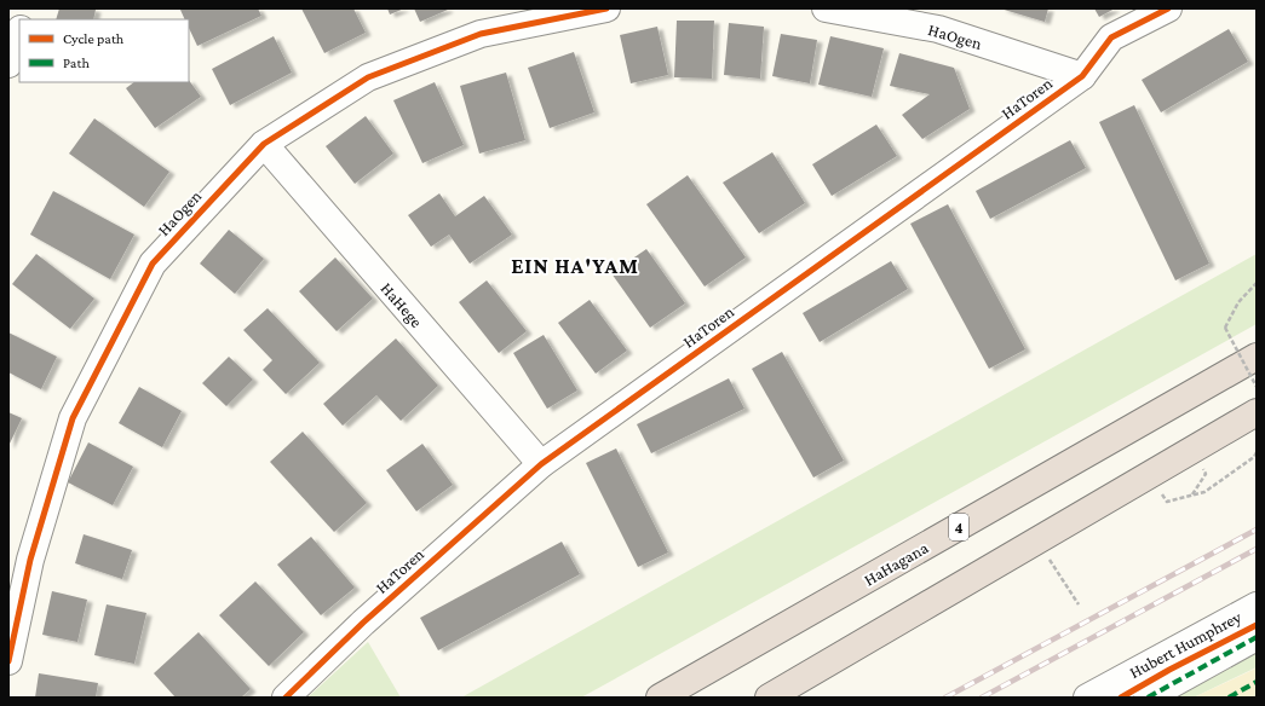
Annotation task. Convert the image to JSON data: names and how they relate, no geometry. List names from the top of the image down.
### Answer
{
  "streets": {
    "highway": ["4", "HaHagana"],
    "street": [
      "HaOgen",
      "HaToren",
      "HaHege",
      "Hubert Humphrey"
    ]
  },
  "crossings": [
    ["HaOgen", "HaToren"],
    ["HaOgen", "HaHege"],
    ["HaToren", "HaHege"]
  ],
  "districts": ["EIN HA'YAM"],
  "legend": ["Cycle path", "Path"]
}
